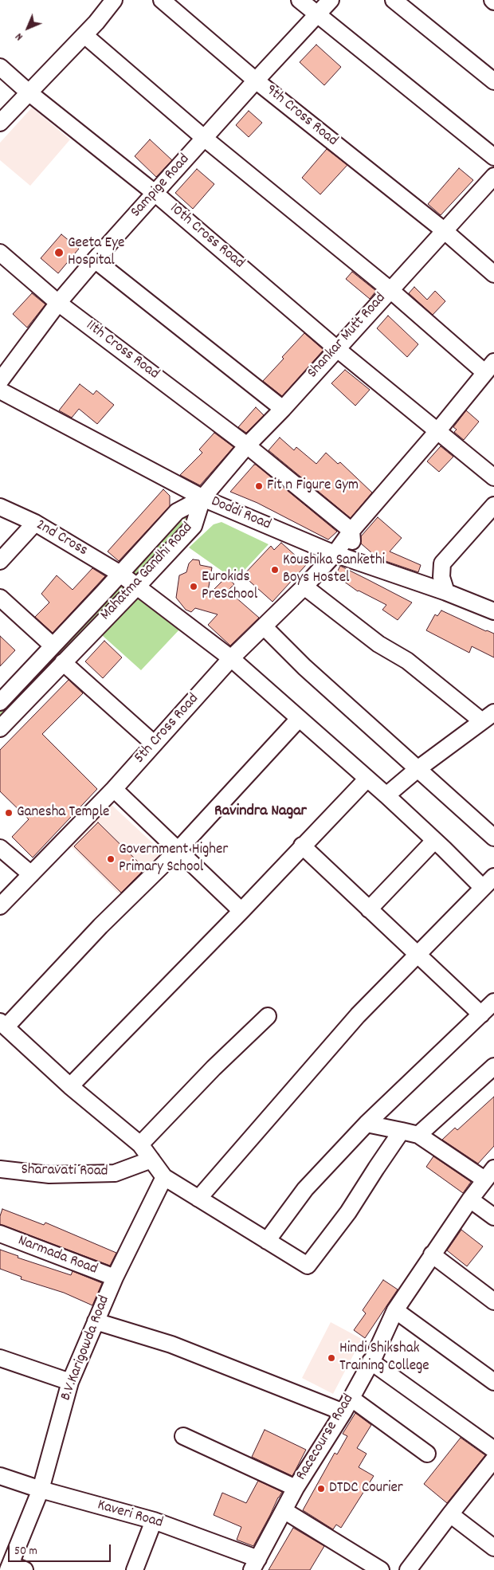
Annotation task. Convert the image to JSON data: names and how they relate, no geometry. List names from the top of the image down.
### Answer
{
  "streets": {
    "street": [
      "9th Cross Road",
      "Sampige Road",
      "10th Cross Road",
      "Shankar Mutt Road",
      "11th Cross Road",
      "Doddi Road",
      "2nd Cross",
      "Mahatma Gandhi Road",
      "5th Cross Road",
      "Sharavati Road",
      "Narmada Road",
      "B.V.Karigowda Road",
      "Racecourse Road",
      "Kaveri Road"
    ]
  },
  "crossings": [
    ["9th Cross Road", "Sampige Road"],
    ["9th Cross Road", "Shankar Mutt Road"],
    ["Sampige Road", "10th Cross Road"],
    ["Sampige Road", "11th Cross Road"],
    ["10th Cross Road", "Shankar Mutt Road"],
    ["10th Cross Road", "5th Cross Road"],
    ["Shankar Mutt Road", "11th Cross Road"],
    ["Shankar Mutt Road", "Doddi Road"],
    ["Shankar Mutt Road", "Mahatma Gandhi Road"],
    ["11th Cross Road", "5th Cross Road"],
    ["Doddi Road", "Mahatma Gandhi Road"],
    ["Doddi Road", "5th Cross Road"],
    ["2nd Cross", "Mahatma Gandhi Road"],
    ["2nd Cross", "5th Cross Road"],
    ["Narmada Road", "B.V.Karigowda Road"],
    ["B.V.Karigowda Road", "Kaveri Road"],
    ["Racecourse Road", "Kaveri Road"]
  ],
  "districts": ["Ravindra Nagar"],
  "places": [
    "Geeta Eye Hospital",
    "Fit n Figure Gym",
    "Koushika Sankethi Boys Hostel",
    "Eurokids PreSchool",
    "Ganesha Temple",
    "Government Higher Primary School",
    "Hindi Shikshak Training College",
    "DTDC Courier"
  ],
  "scale_bar": "50 m",
  "north": "bottom left"
}
